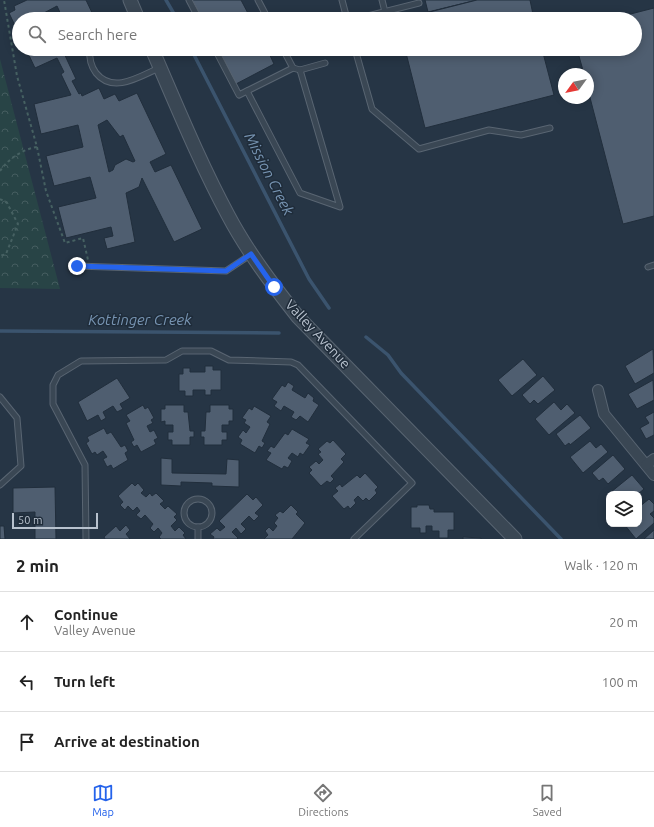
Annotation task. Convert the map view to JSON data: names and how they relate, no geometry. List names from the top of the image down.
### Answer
{
  "streets": {
    "street": ["Valley Avenue"]
  },
  "water": ["Mission Creek", "Kottinger Creek"],
  "scale_bar": "50 m",
  "north": "bottom left",
  "page": {
    "search": "Search here",
    "scale": "50 m",
    "heading": ["2 min", "Walk · 120 m"],
    "list": [
      ["Continue", "Valley Avenue", "20 m"],
      ["Turn left", "100 m"],
      "Arrive at destination"
    ],
    "nav": ["Map", "Directions", "Saved"]
  }
}
